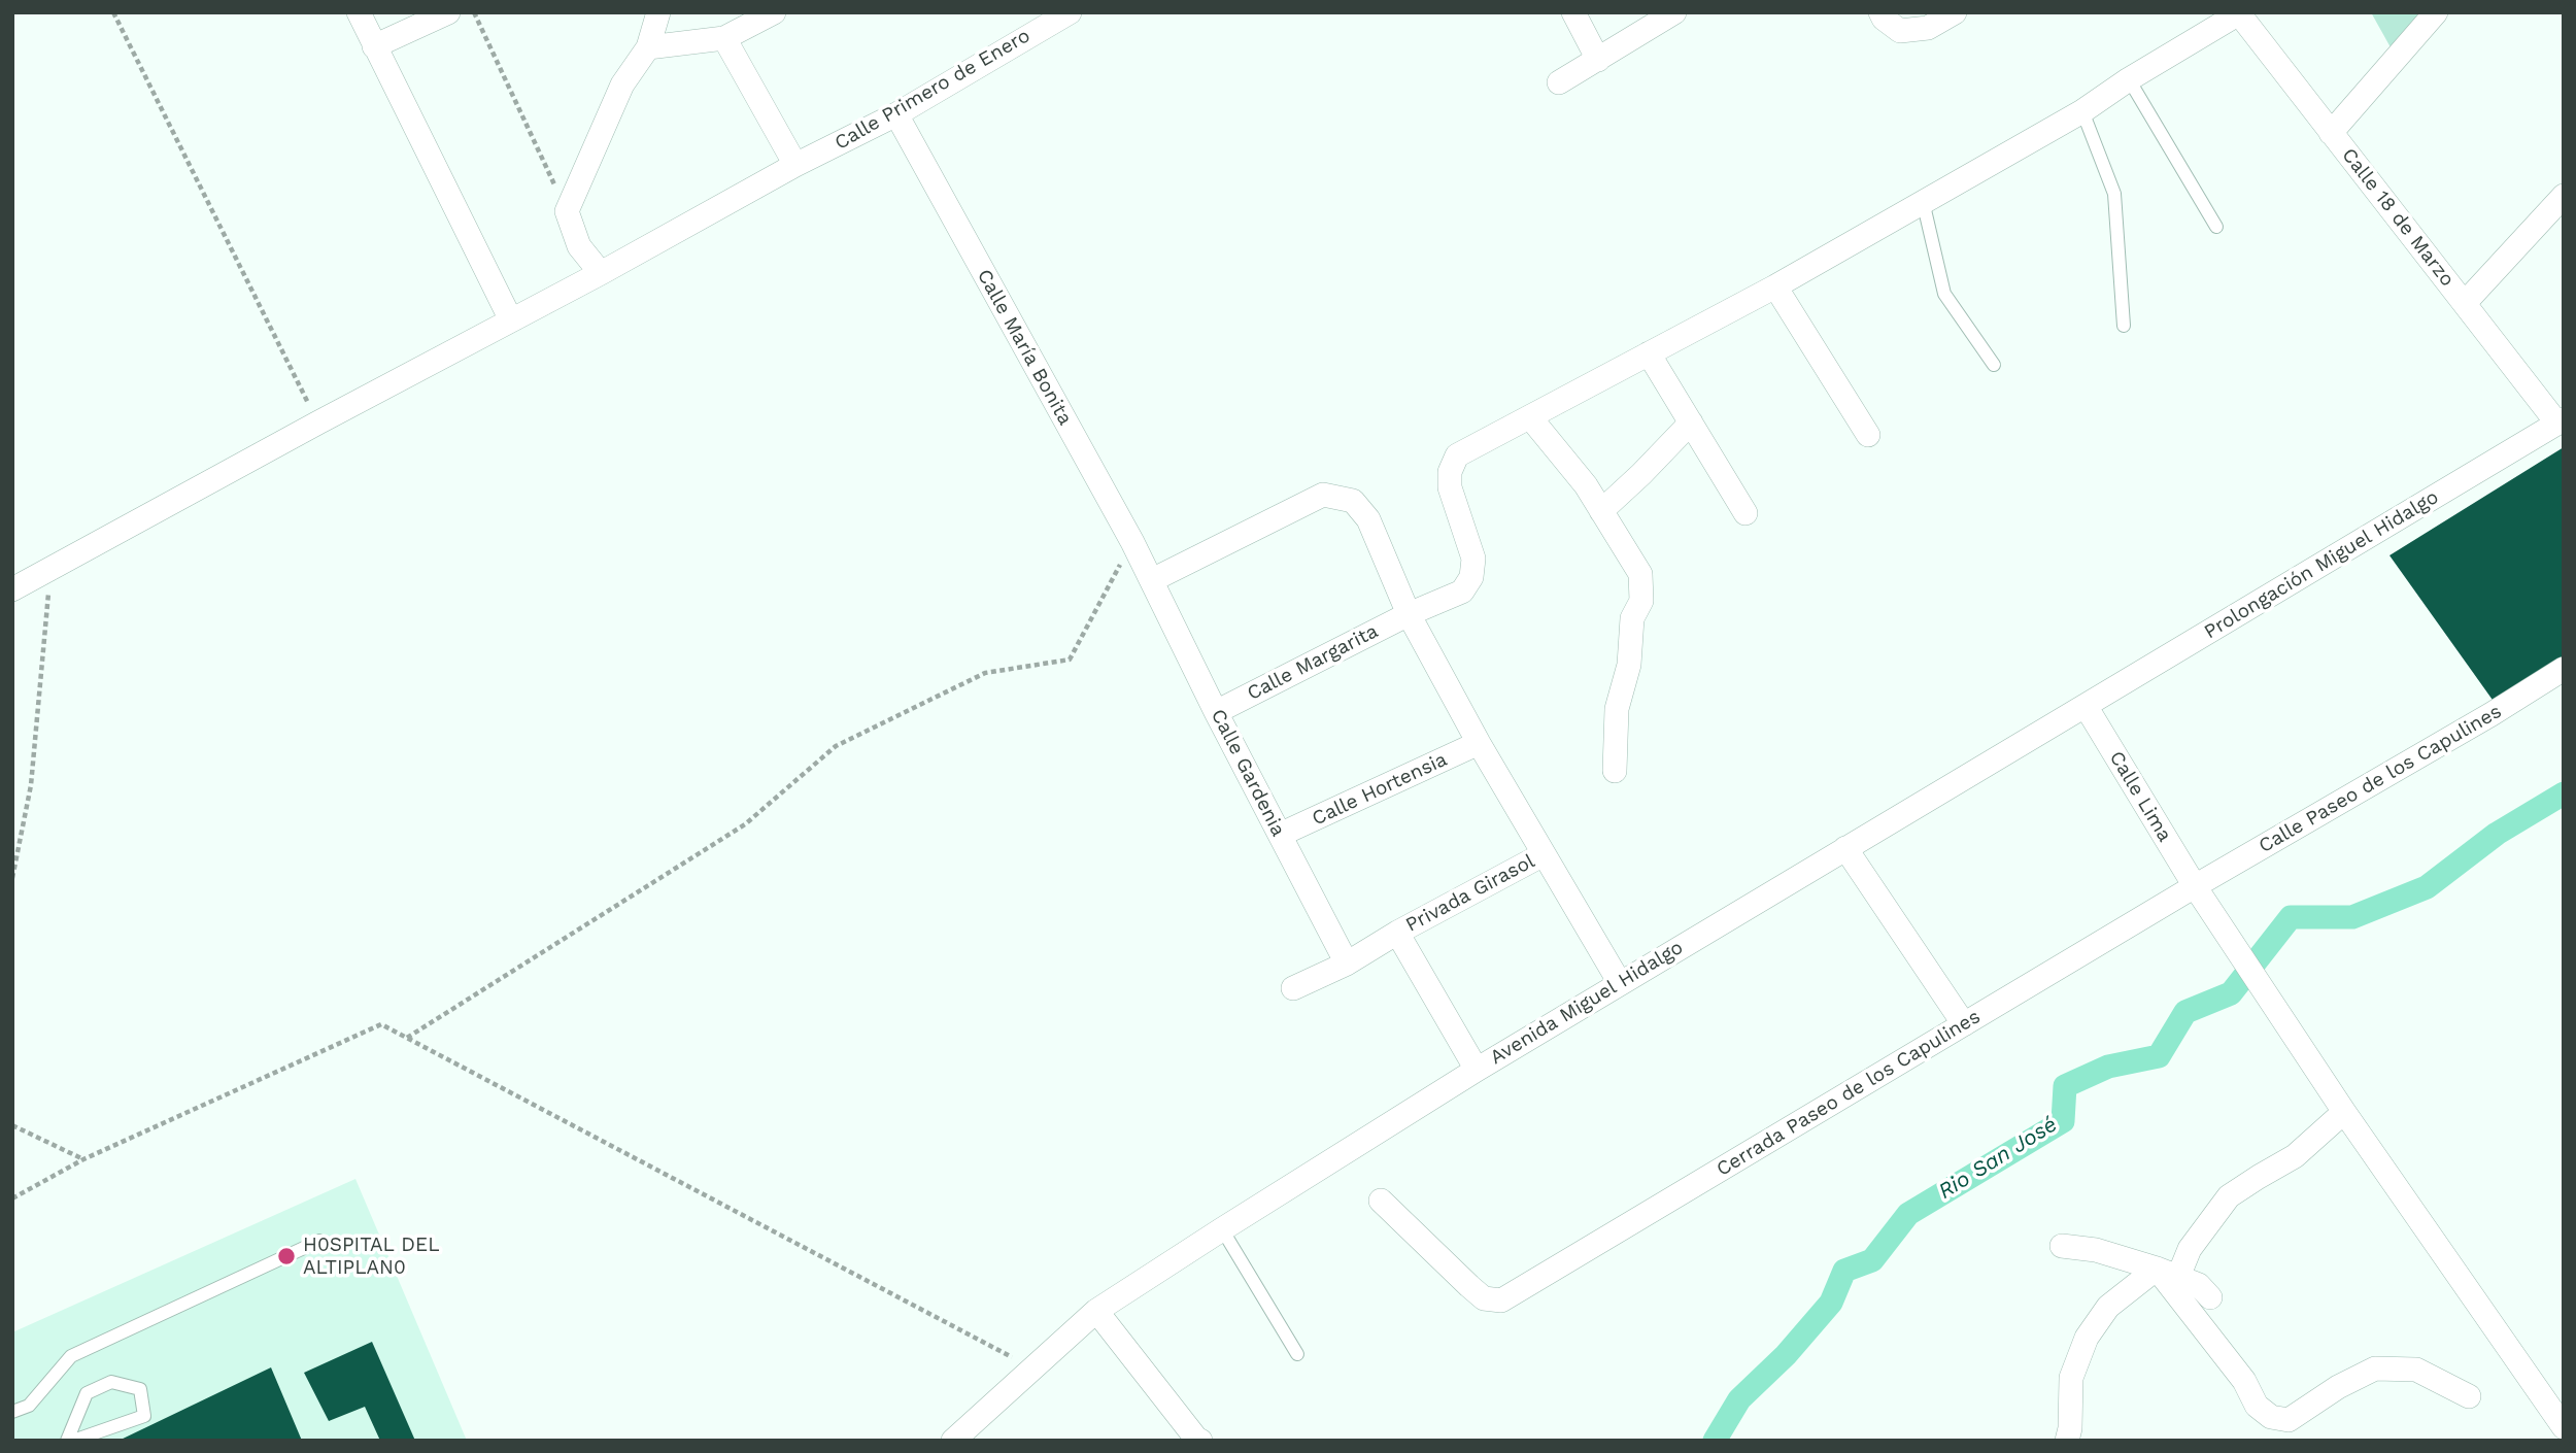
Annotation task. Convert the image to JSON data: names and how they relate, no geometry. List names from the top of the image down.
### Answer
{
  "streets": {
    "street": [
      "Calle Primero de Enero",
      "Calle 18 de Marzo",
      "Calle María Bonita",
      "Prolongación Miguel Hidalgo",
      "Calle Margarita",
      "Calle Gardenia",
      "Calle Paseo de los Capulines",
      "Calle Hortensia",
      "Calle Lima",
      "Privada Girasol",
      "Avenida Miguel Hidalgo",
      "Cerrada Paseo de los Capulines"
    ]
  },
  "crossings": [
    ["Calle Primero de Enero", "Calle María Bonita"],
    ["Calle 18 de Marzo", "Prolongación Miguel Hidalgo"],
    ["Calle 18 de Marzo", "Calle Margarita"],
    ["Calle María Bonita", "Calle Gardenia"],
    ["Prolongación Miguel Hidalgo", "Calle Lima"],
    ["Prolongación Miguel Hidalgo", "Avenida Miguel Hidalgo"],
    ["Calle Margarita", "Calle Gardenia"],
    ["Calle Gardenia", "Calle Hortensia"],
    ["Calle Gardenia", "Privada Girasol"],
    ["Calle Paseo de los Capulines", "Calle Lima"],
    ["Calle Paseo de los Capulines", "Cerrada Paseo de los Capulines"],
    ["Calle Lima", "Avenida Miguel Hidalgo"],
    ["Calle Lima", "Cerrada Paseo de los Capulines"]
  ],
  "water": ["Rio San José"],
  "places": ["H0SPITAL DEL ALTIPLAN0"]
}
